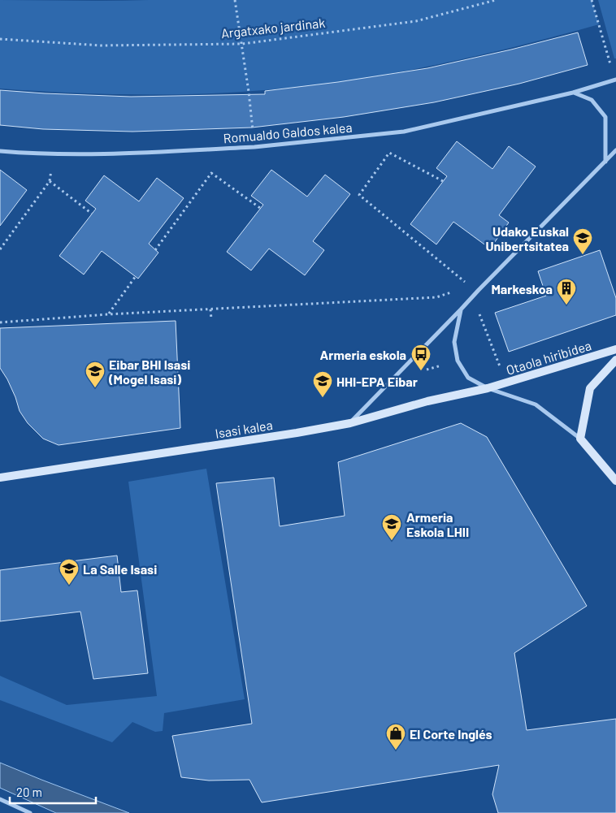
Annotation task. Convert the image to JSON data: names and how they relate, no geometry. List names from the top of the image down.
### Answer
{
  "streets": {
    "street": ["Romualdo Galdos kalea", "Otaola hiribidea", "Isasi kalea"],
    "path": ["Argatxako jardinak"]
  },
  "crossings": [
    ["Otaola hiribidea", "Isasi kalea"]
  ],
  "places": {
    "school or university": [
      "Udako Euskal Unibertsitatea",
      "Eibar BHI Isasi (Mogel Isasi)",
      "HHI-EPA Eibar",
      "Armeria Eskola LHII",
      "La Salle Isasi"
    ],
    "building": ["Markeskoa"],
    "bus stop": ["Armeria eskola"],
    "shop": ["El Corte Inglés"]
  },
  "scale_bar": "20 m"
}
